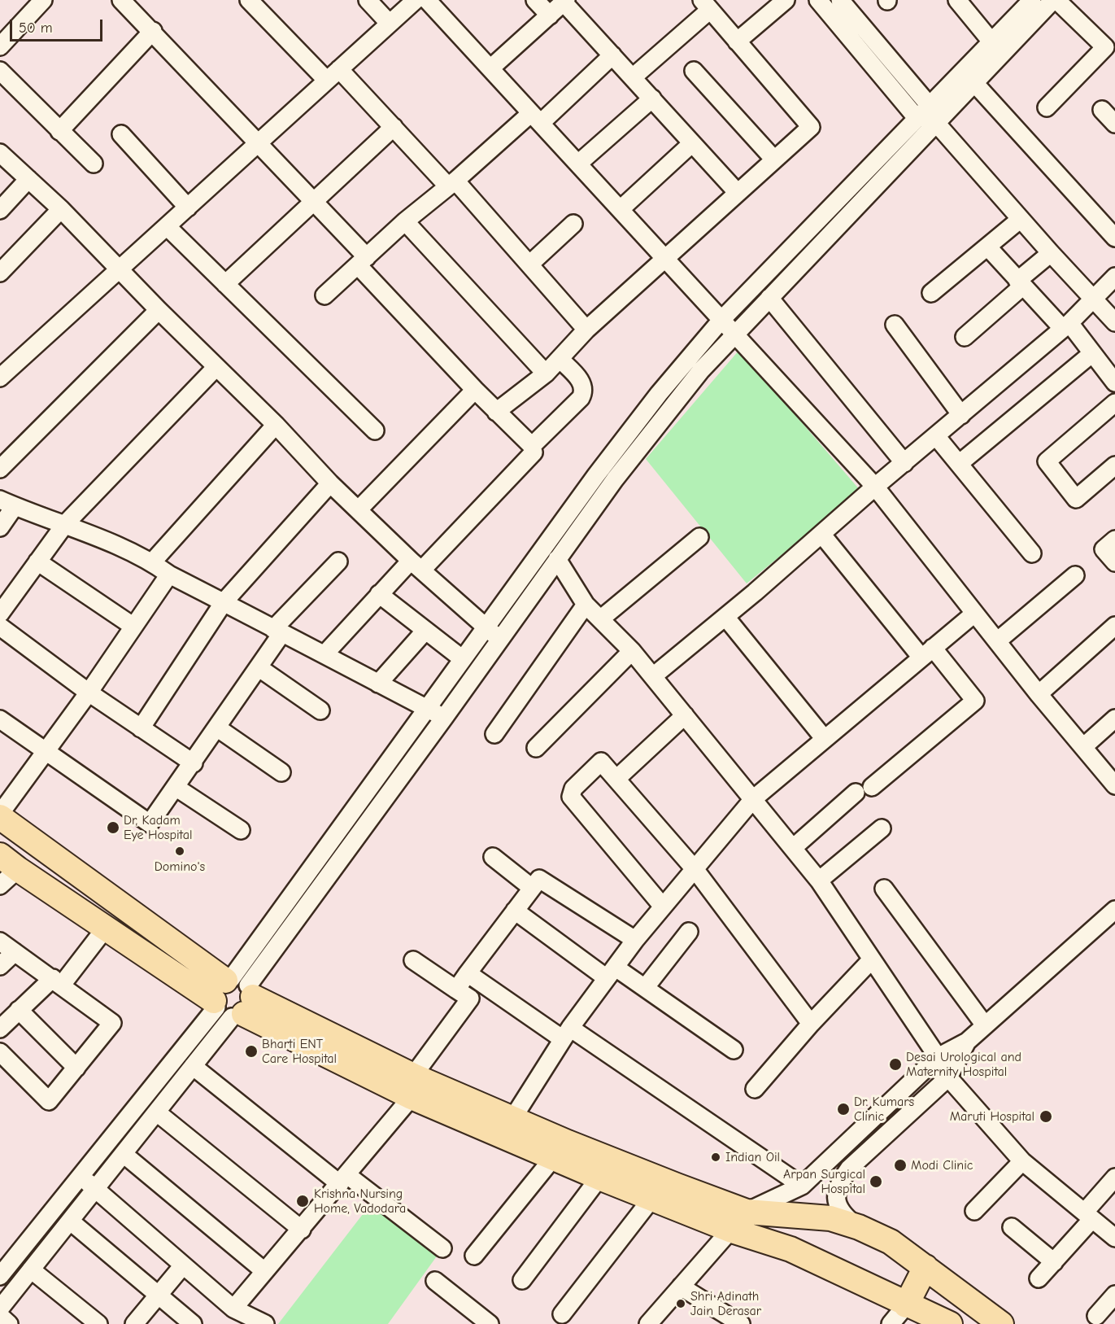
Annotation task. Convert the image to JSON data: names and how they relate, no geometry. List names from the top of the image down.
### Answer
{
  "places": [
    "Dr. Kadam Eye Hospital",
    "Domino's",
    "Bharti ENT Care Hospital",
    "Desai Urological and Maternity Hospital",
    "Dr. Kumars Clinic",
    "Maruti Hospital",
    "Indian Oil",
    "Modi Clinic",
    "Arpan Surgical Hospital",
    "Krishna Nursing Home, Vadodara",
    "Shri Adinath Jain Derasar"
  ],
  "scale_bar": "50 m"
}
